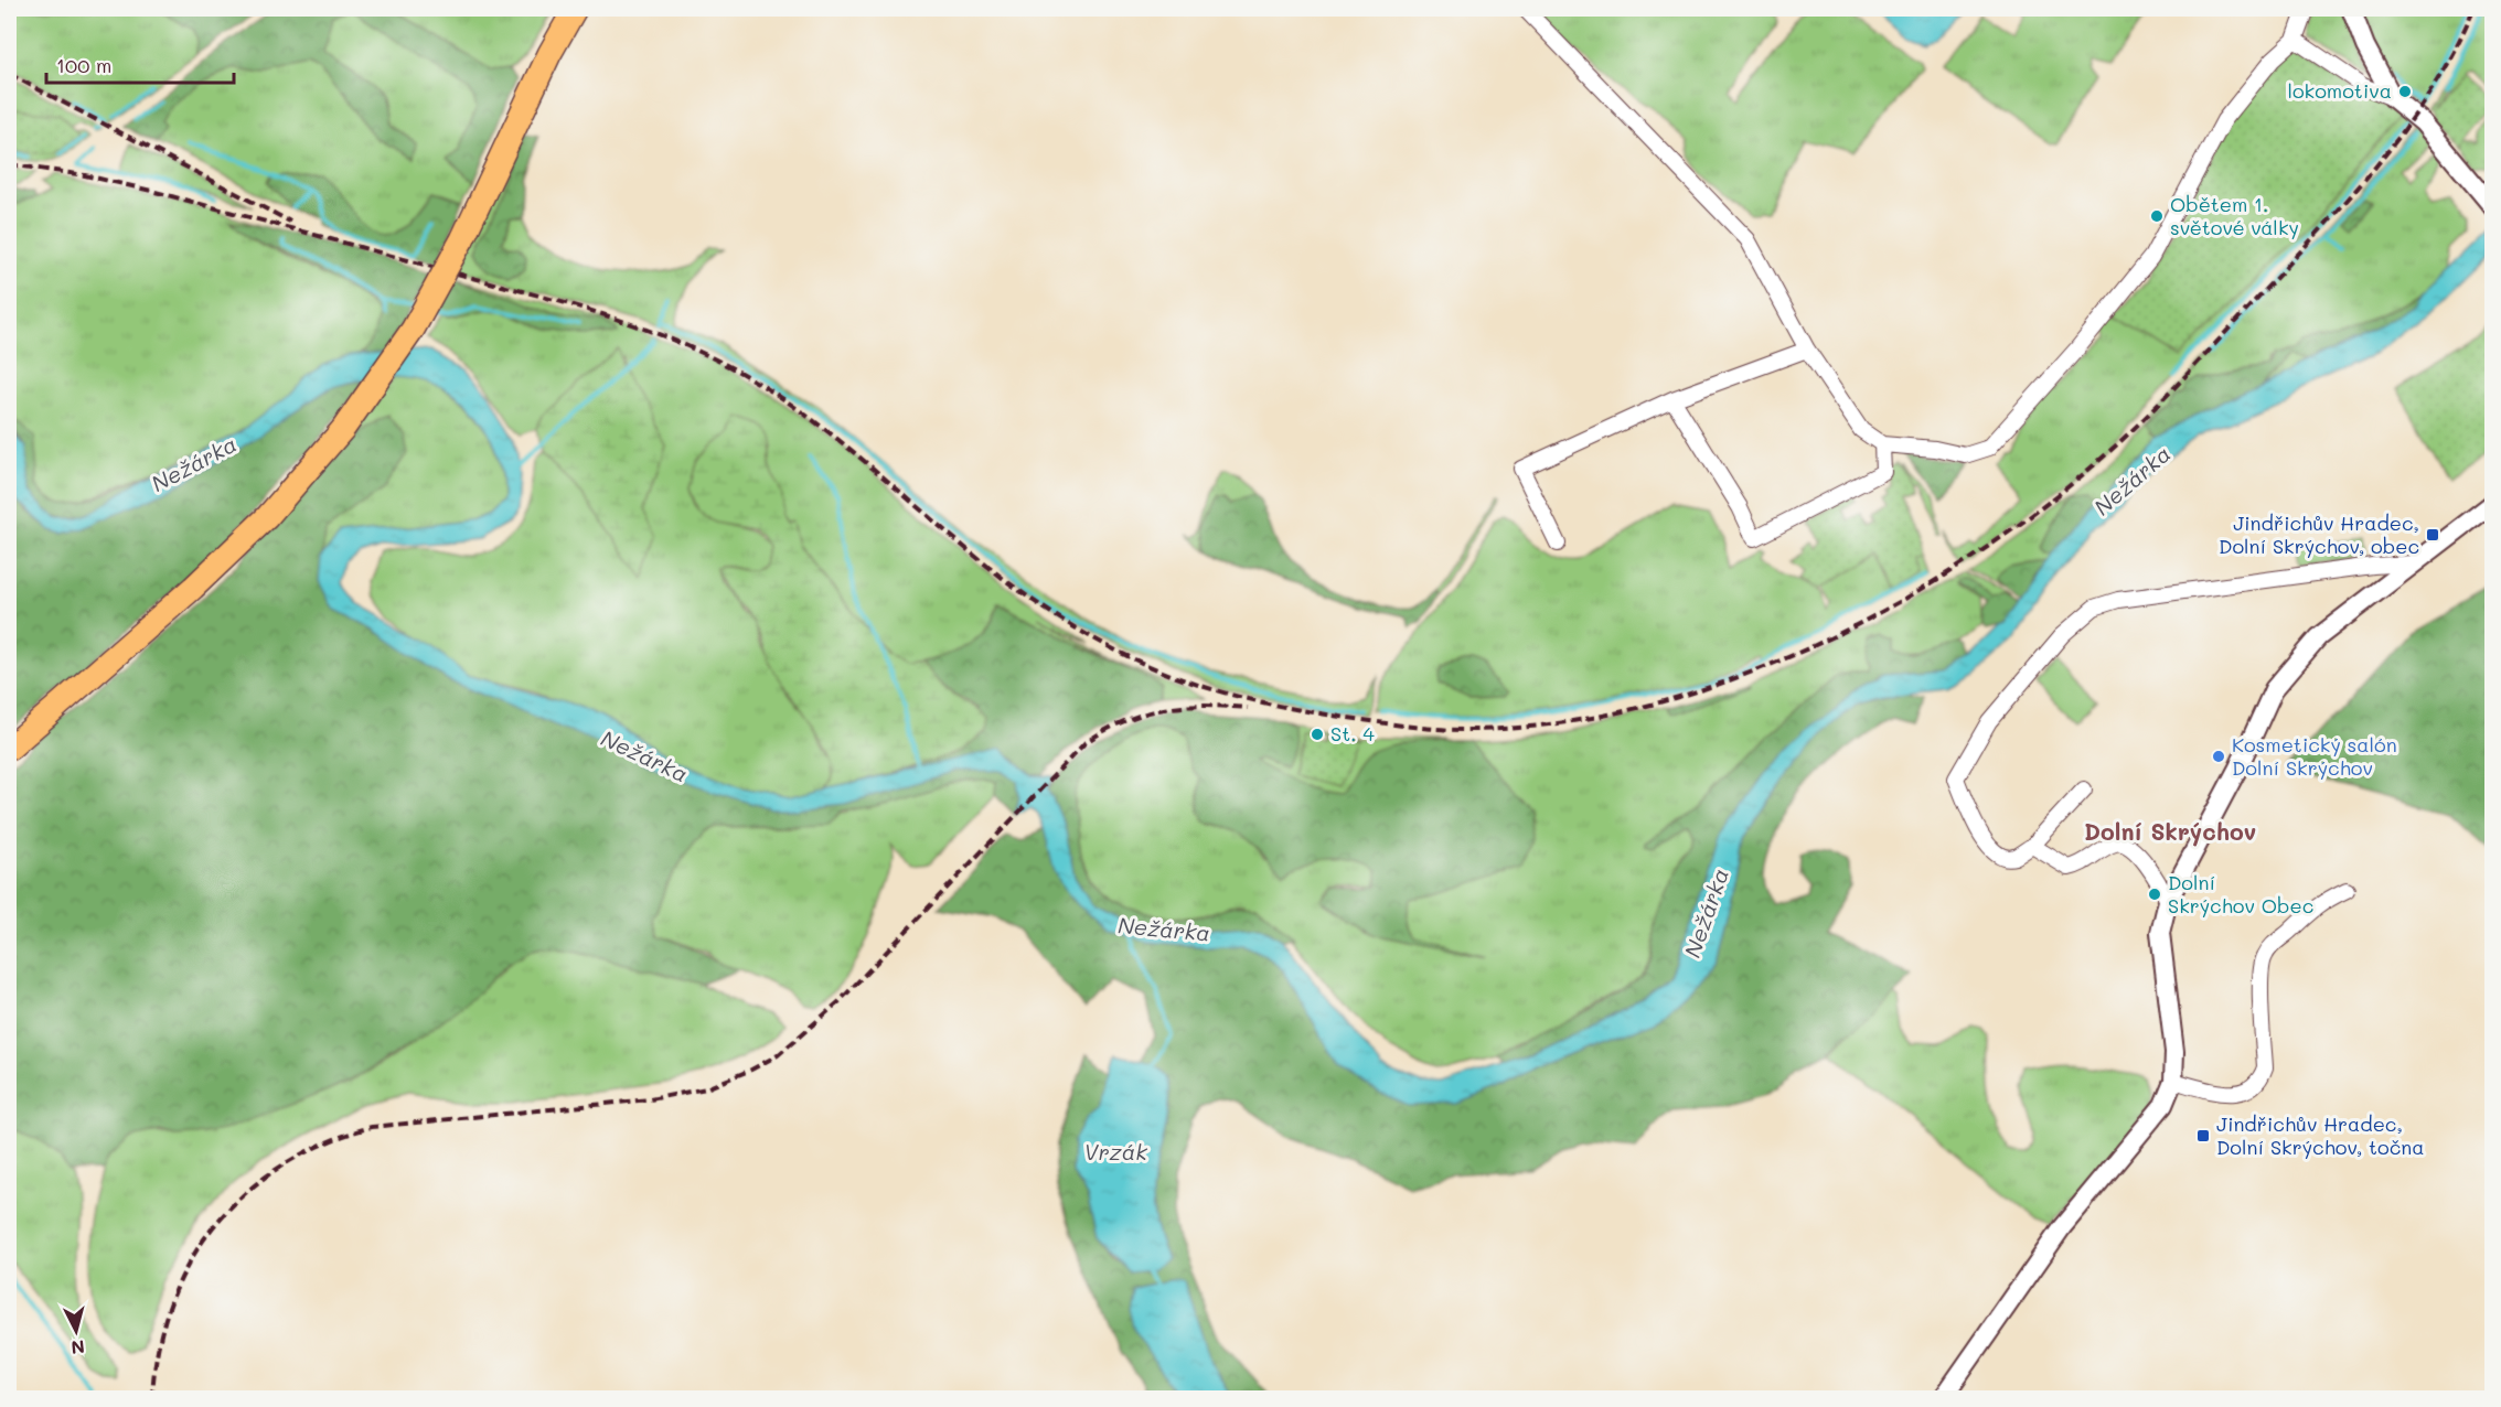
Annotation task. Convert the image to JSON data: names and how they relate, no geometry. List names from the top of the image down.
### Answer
{
  "districts": ["Dolní Skrýchov"],
  "water": ["Nežárka", "Vrzák"],
  "places": {
    "other": [
      "lokomotiva",
      "Obětem 1. světové války",
      "St. 4",
      "Kosmetický salón Dolní Skrýchov",
      "Dolní Skrýchov Obec"
    ],
    "transit": ["Jindřichův Hradec, Dolní Skrýchov, obec", "Jindřichův Hradec, Dolní Skrýchov, točna"]
  },
  "scale_bar": "100 m",
  "north": "bottom"
}
